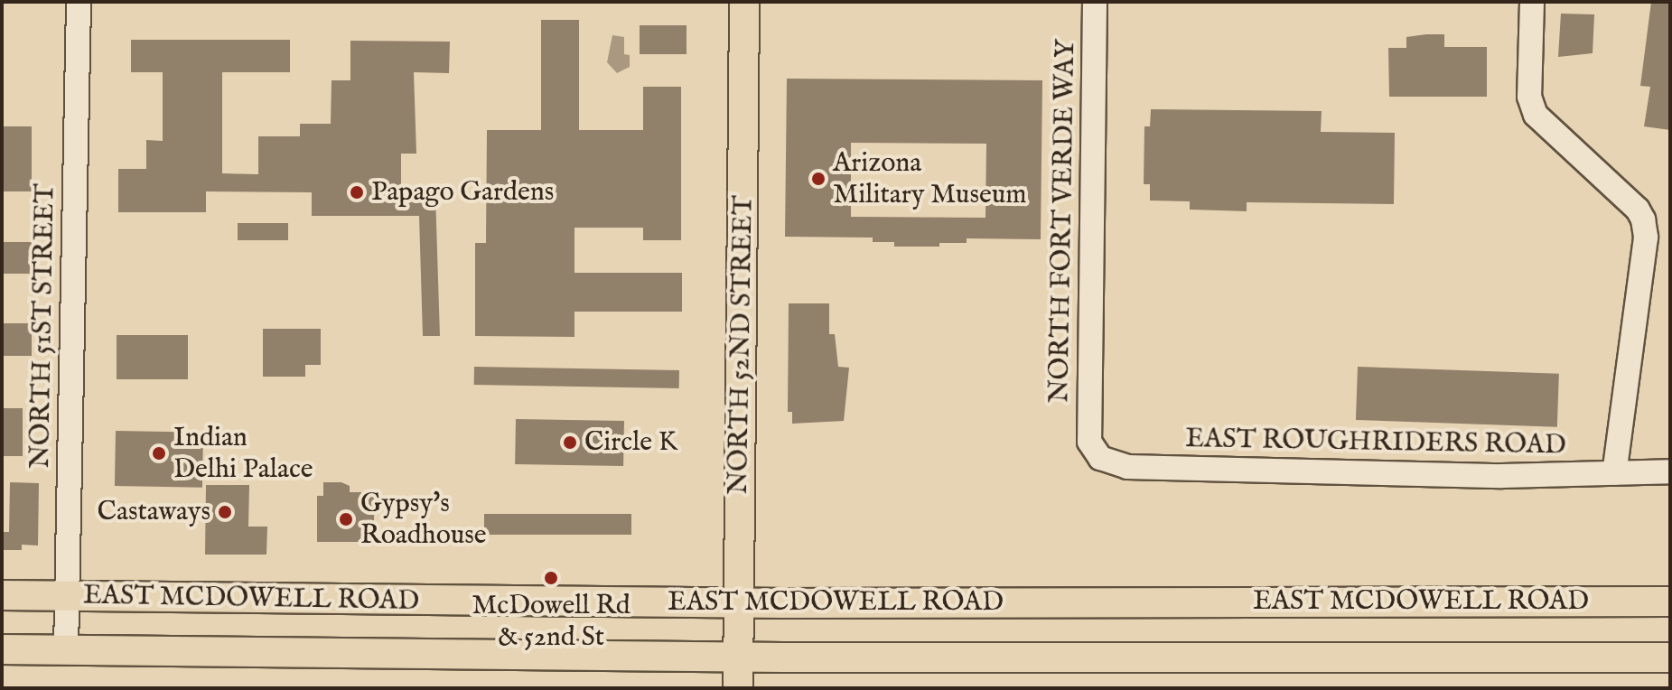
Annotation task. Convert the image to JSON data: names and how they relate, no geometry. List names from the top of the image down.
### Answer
{
  "streets": {
    "main road": ["NORTH 52ND STREET", "EAST MCDOWELL ROAD"],
    "street": ["NORTH FORT VERDE WAY", "NORTH 51ST STREET", "EAST ROUGHRIDERS ROAD"]
  },
  "crossings": [
    ["NORTH FORT VERDE WAY", "EAST ROUGHRIDERS ROAD"],
    ["NORTH 51ST STREET", "EAST MCDOWELL ROAD"],
    ["NORTH 52ND STREET", "EAST MCDOWELL ROAD"]
  ],
  "places": [
    "Arizona Military Museum",
    "Papago Gardens",
    "Circle K",
    "Indian Delhi Palace",
    "Castaways",
    "Gypsy's Roadhouse",
    "McDowell Rd & 52nd St"
  ]
}
